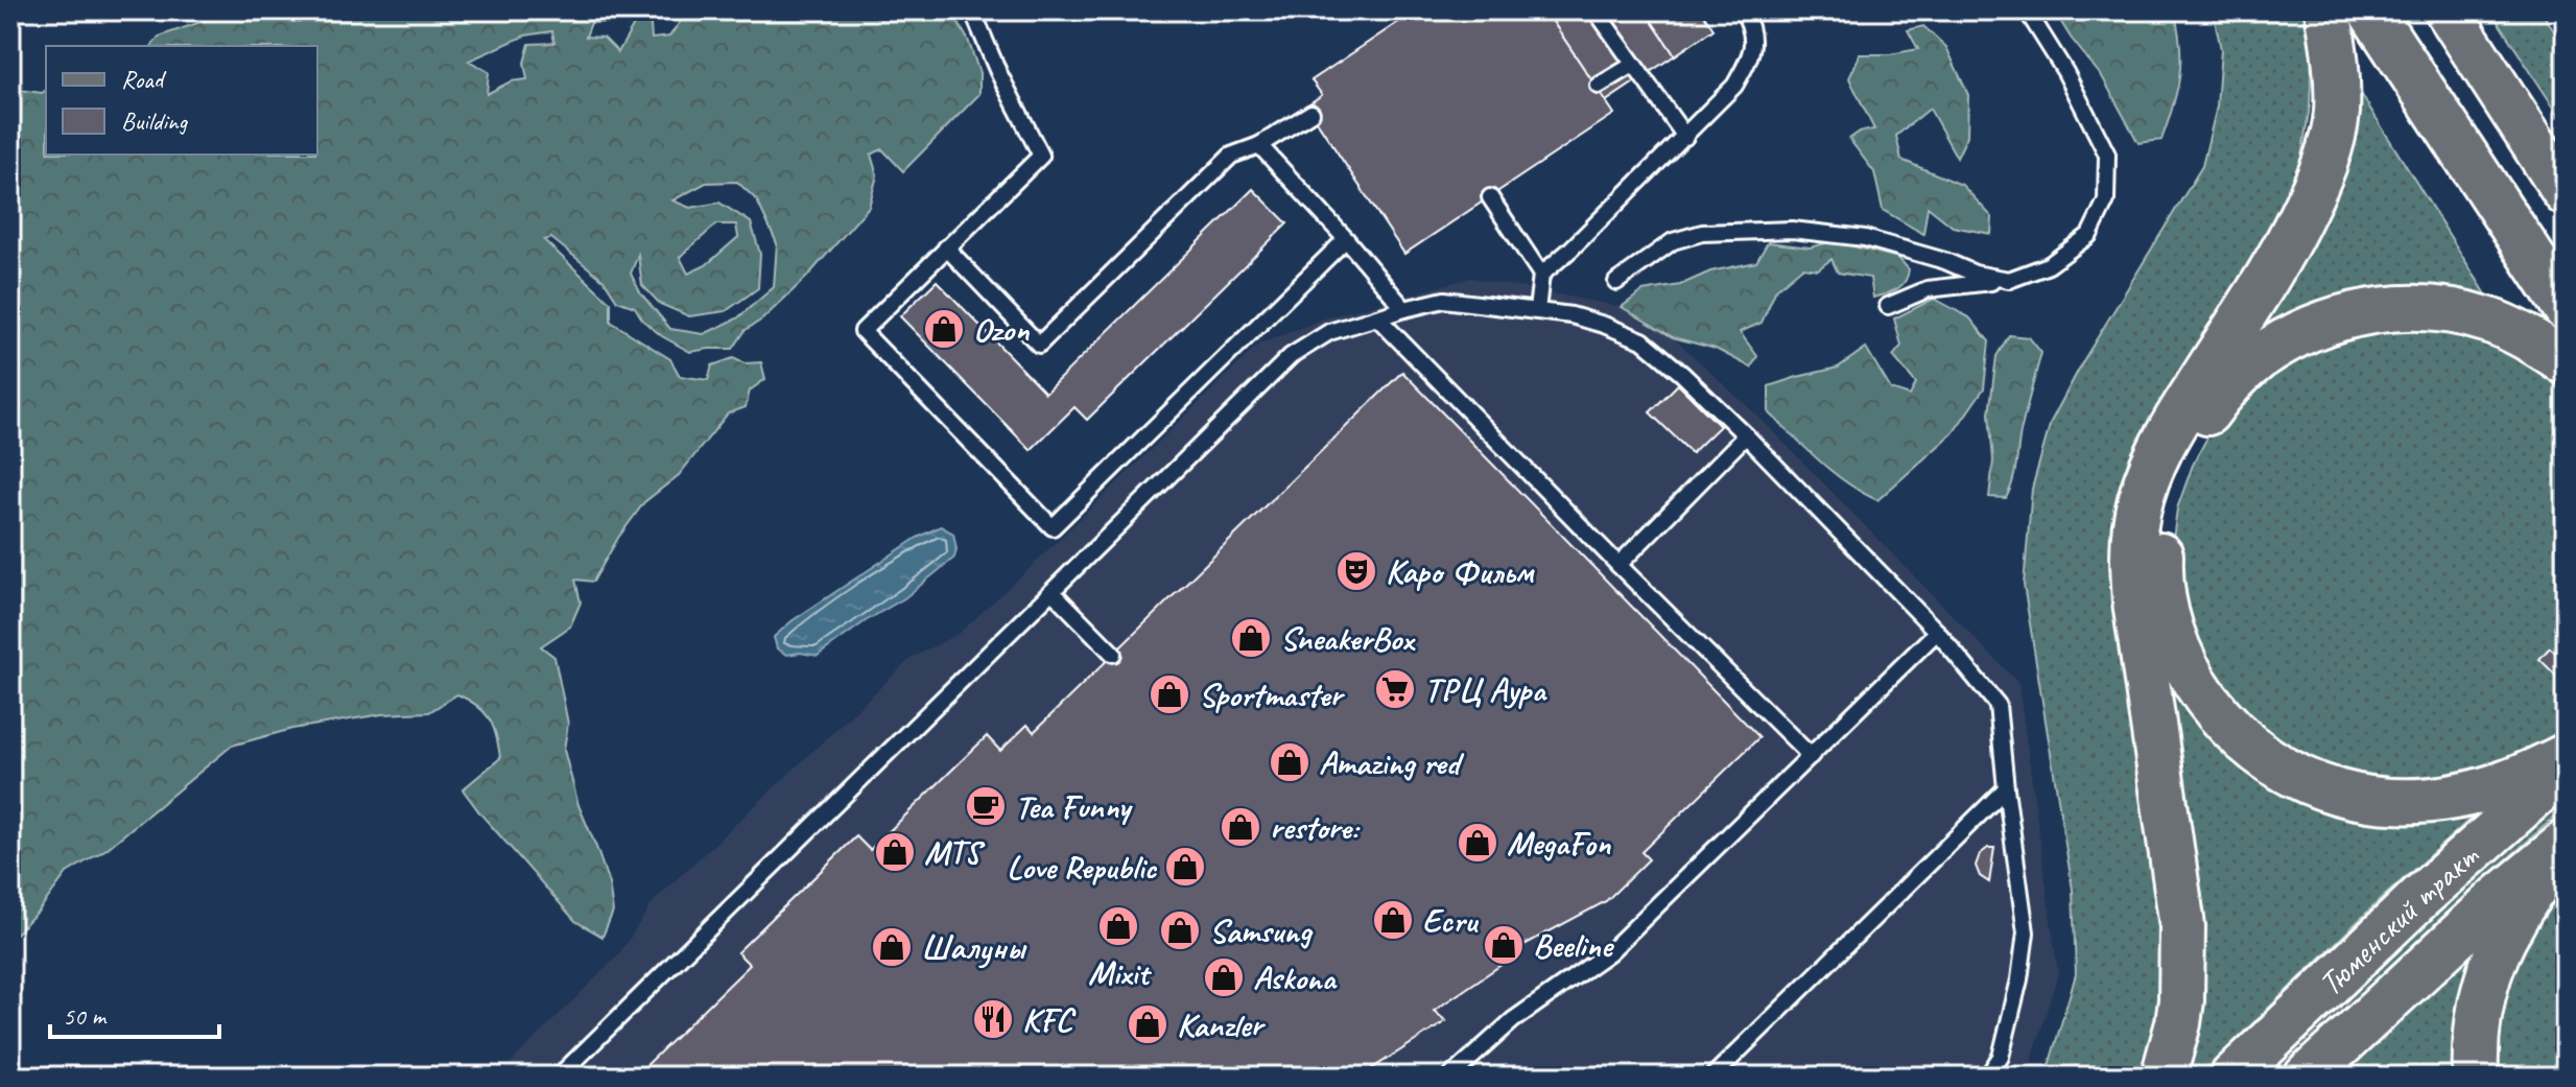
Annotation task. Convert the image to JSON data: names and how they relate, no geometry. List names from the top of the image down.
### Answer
{
  "streets": {
    "main road": ["Тюменский тракт"]
  },
  "places": {
    "shop": [
      "Ozon",
      "SneakerBox",
      "Sportmaster",
      "Amazing red",
      "restore:",
      "MegaFon",
      "MTS",
      "Love Republic",
      "Ecru",
      "Mixit",
      "Samsung",
      "Beeline",
      "Шалуны",
      "Askona",
      "Kanzler"
    ],
    "theatre": ["Каро Фильм"],
    "supermarket": ["ТРЦ Аура"],
    "cafe": ["Tea Funny"],
    "restaurant": ["KFC"]
  },
  "legend": ["Road", "Building"],
  "scale_bar": "50 m"
}
